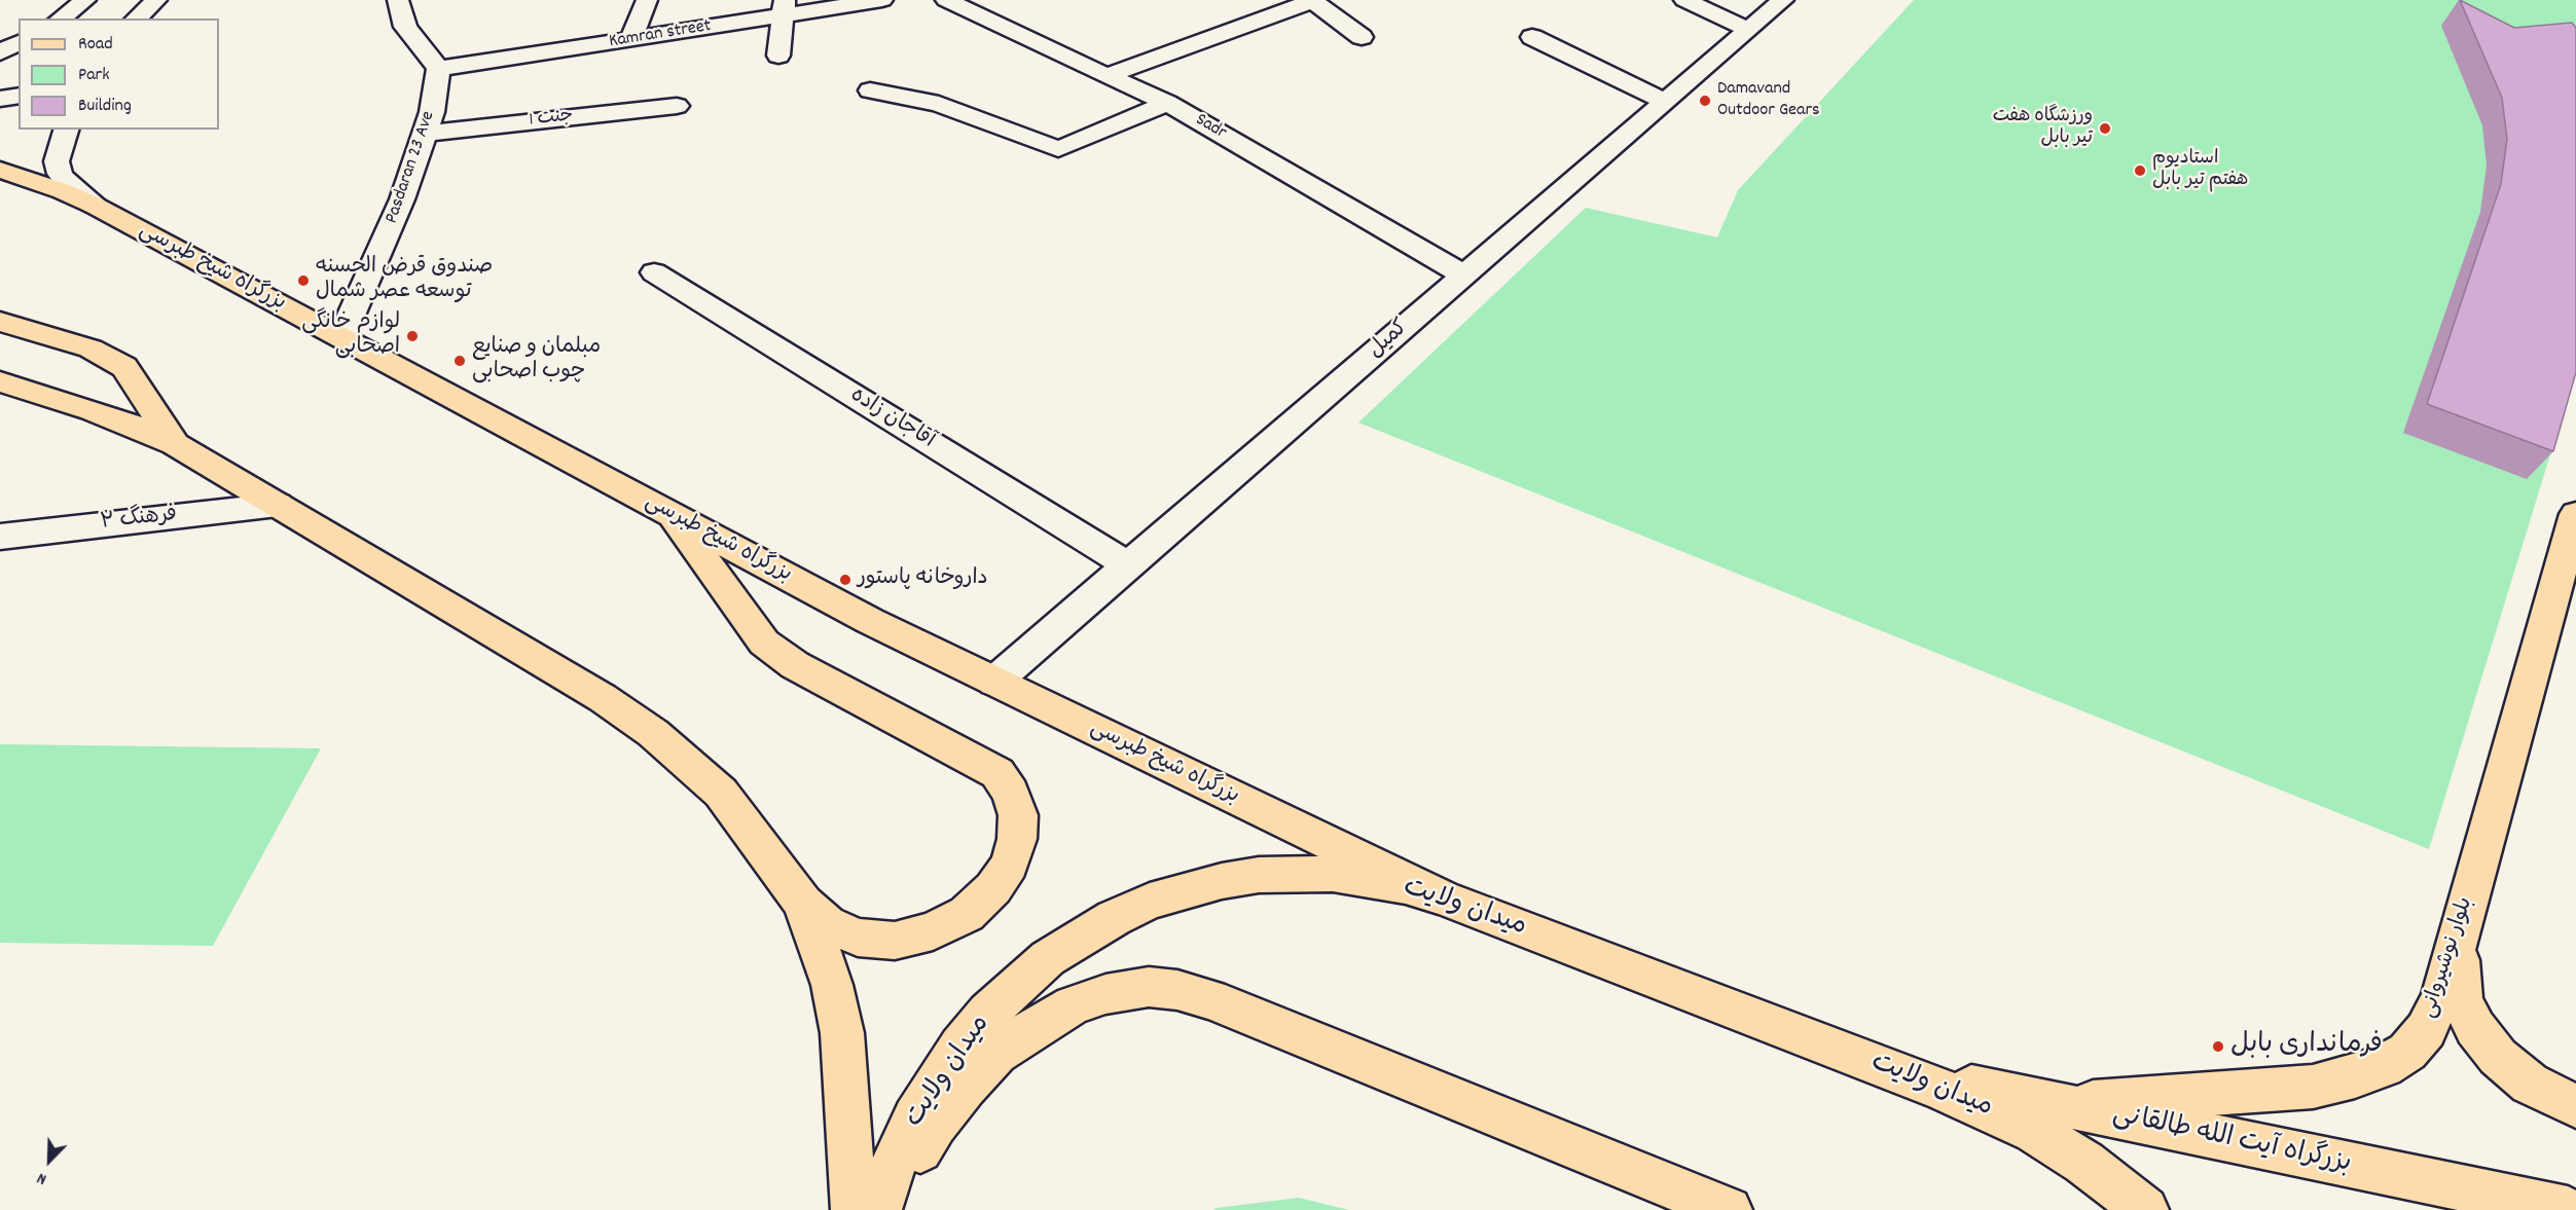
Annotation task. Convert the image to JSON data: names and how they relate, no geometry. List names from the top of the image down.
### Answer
{
  "streets": {
    "main road": [
      "بزرگراه شیخ طبرسی",
      "میدان ولایت",
      "بلوار نوشیروانی",
      "بزرگراه آیت الله طالقانی"
    ],
    "street": [
      "Kamran street",
      "جنت 1",
      "Sadr",
      "Pasdaran 23 Ave",
      "کمیل",
      "آقاجان زاده",
      "فرهنگ ۲"
    ]
  },
  "crossings": [
    ["Kamran street", "Pasdaran 23 Ave"],
    ["جنت 1", "Pasdaran 23 Ave"],
    ["Sadr", "کمیل"],
    ["Pasdaran 23 Ave", "بزرگراه شیخ طبرسی"],
    ["بزرگراه شیخ طبرسی", "کمیل"],
    ["بزرگراه شیخ طبرسی", "میدان ولایت"],
    ["کمیل", "آقاجان زاده"],
    ["میدان ولایت", "بزرگراه آیت الله طالقانی"],
    ["بلوار نوشیروانی", "بزرگراه آیت الله طالقانی"]
  ],
  "places": [
    "Damavand Outdoor Gears",
    "ورزشگاه هفت تیر بابل",
    "استادیوم هفتم تیر بابل",
    "صندوق قرض الحسنه توسعه عصر شمال",
    "لوازم خانگی اصحابی",
    "مبلمان و صنایع چوب اصحابی",
    "داروخانه پاستور",
    "فرمانداری بابل"
  ],
  "legend": ["Road", "Park", "Building"],
  "north": "bottom left"
}
